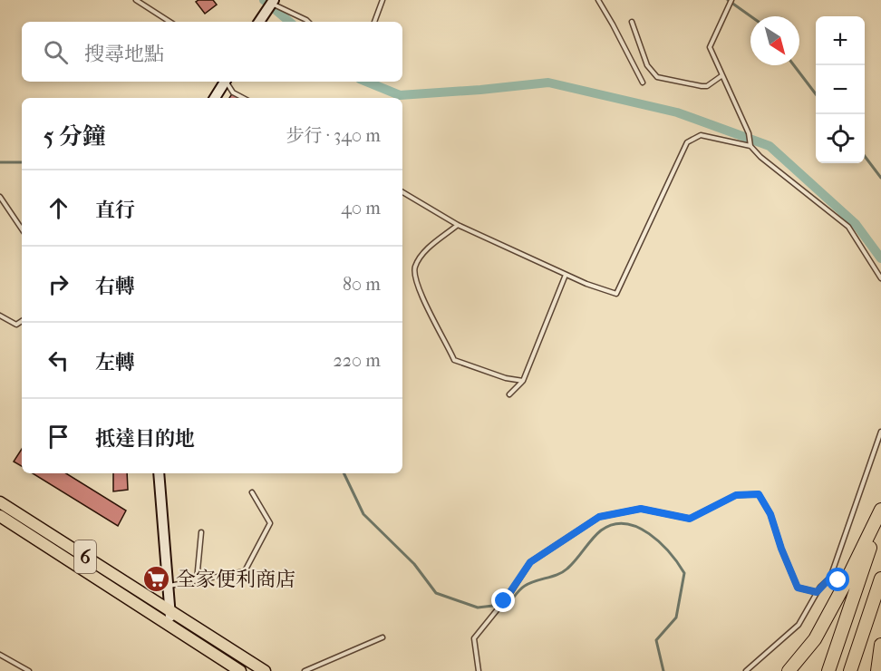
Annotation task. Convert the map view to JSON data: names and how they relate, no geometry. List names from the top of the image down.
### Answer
{
  "streets": {
    "main road": ["6"]
  },
  "places": {
    "supermarket": ["全家便利商店"]
  },
  "north": "bottom right",
  "page": {
    "map_buttons": ["+", "−"],
    "search": "搜尋地點",
    "heading": ["5 分鐘", "步行 · 340 m"],
    "list": [
      ["直行", "40 m"],
      ["右轉", "80 m"],
      ["左轉", "220 m"],
      "抵達目的地"
    ]
  }
}
